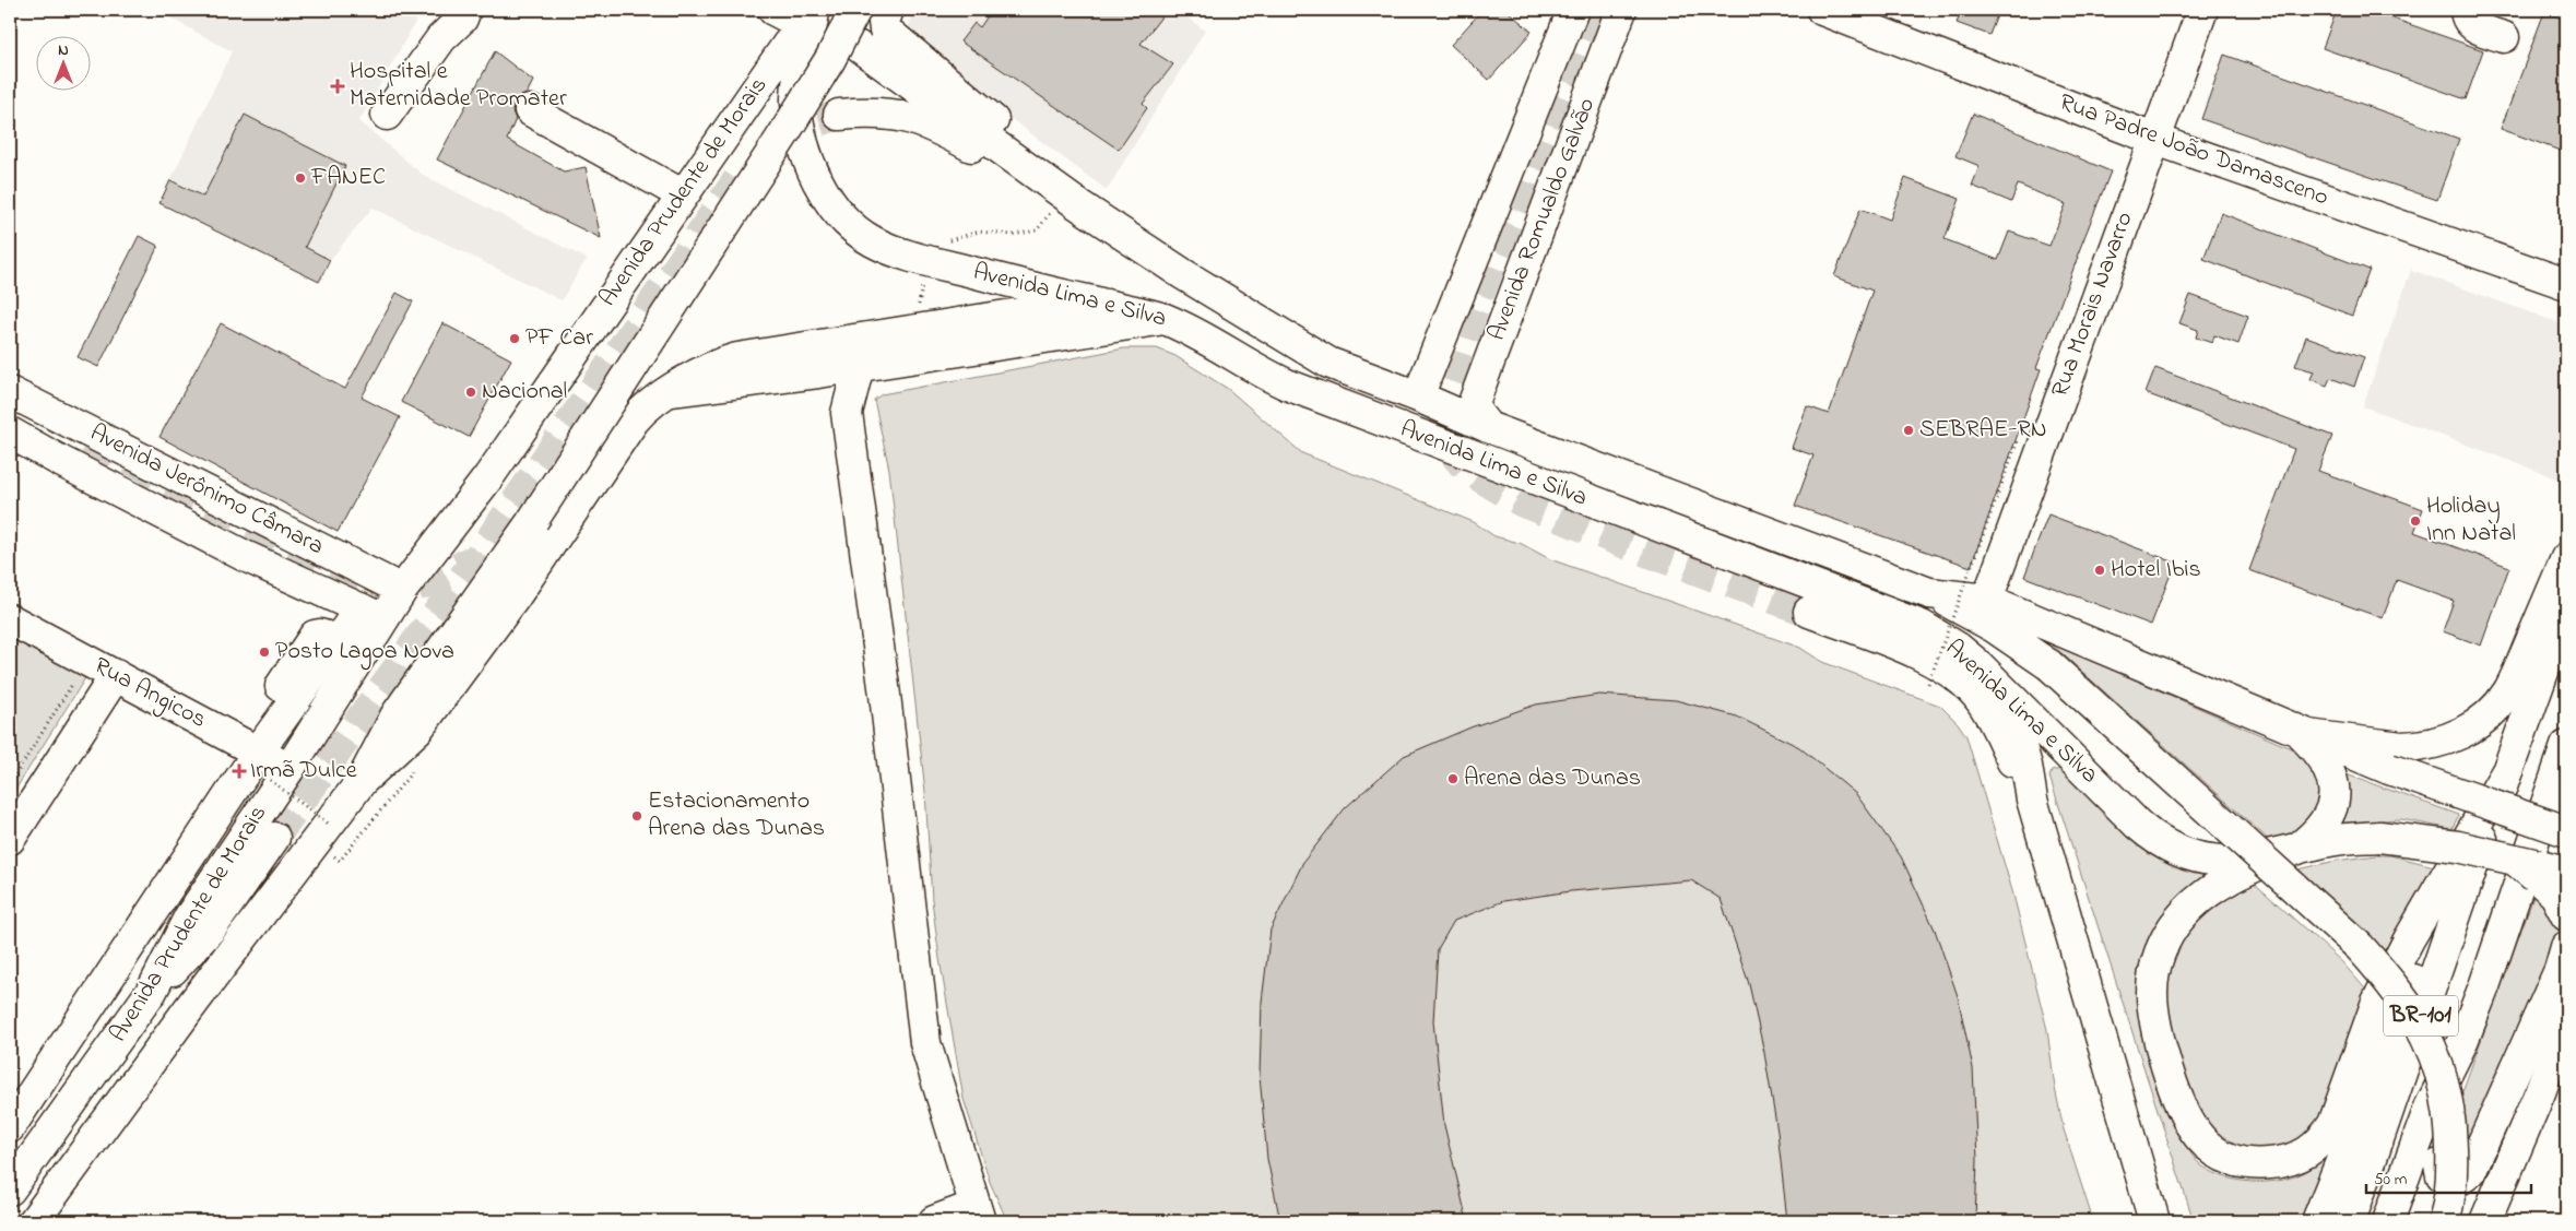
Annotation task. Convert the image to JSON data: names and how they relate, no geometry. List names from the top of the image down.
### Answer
{
  "streets": {
    "main road": [
      "Rua Padre João Damasceno",
      "Avenida Prudente de Morais",
      "Avenida Romualdo Galvão",
      "Avenida Lima e Silva",
      "Rua Morais Navarro",
      "Avenida Jerônimo Câmara",
      "Rua Angicos",
      "BR-101"
    ]
  },
  "crossings": [
    ["Rua Padre João Damasceno", "Rua Morais Navarro"],
    ["Avenida Prudente de Morais", "Avenida Lima e Silva"],
    ["Avenida Prudente de Morais", "Avenida Jerônimo Câmara"],
    ["Avenida Prudente de Morais", "Rua Angicos"],
    ["Avenida Romualdo Galvão", "Avenida Lima e Silva"],
    ["Avenida Lima e Silva", "Rua Morais Navarro"]
  ],
  "places": {
    "health": ["Hospital e Maternidade Promater", "Irmã Dulce"],
    "other": [
      "FANEC",
      "PF Car",
      "Nacional",
      "SEBRAE-RN",
      "Holiday Inn Natal",
      "Hotel Ibis",
      "Posto Lagoa Nova",
      "Arena das Dunas",
      "Estacionamento Arena das Dunas"
    ]
  },
  "scale_bar": "50 m",
  "north": "top"
}
